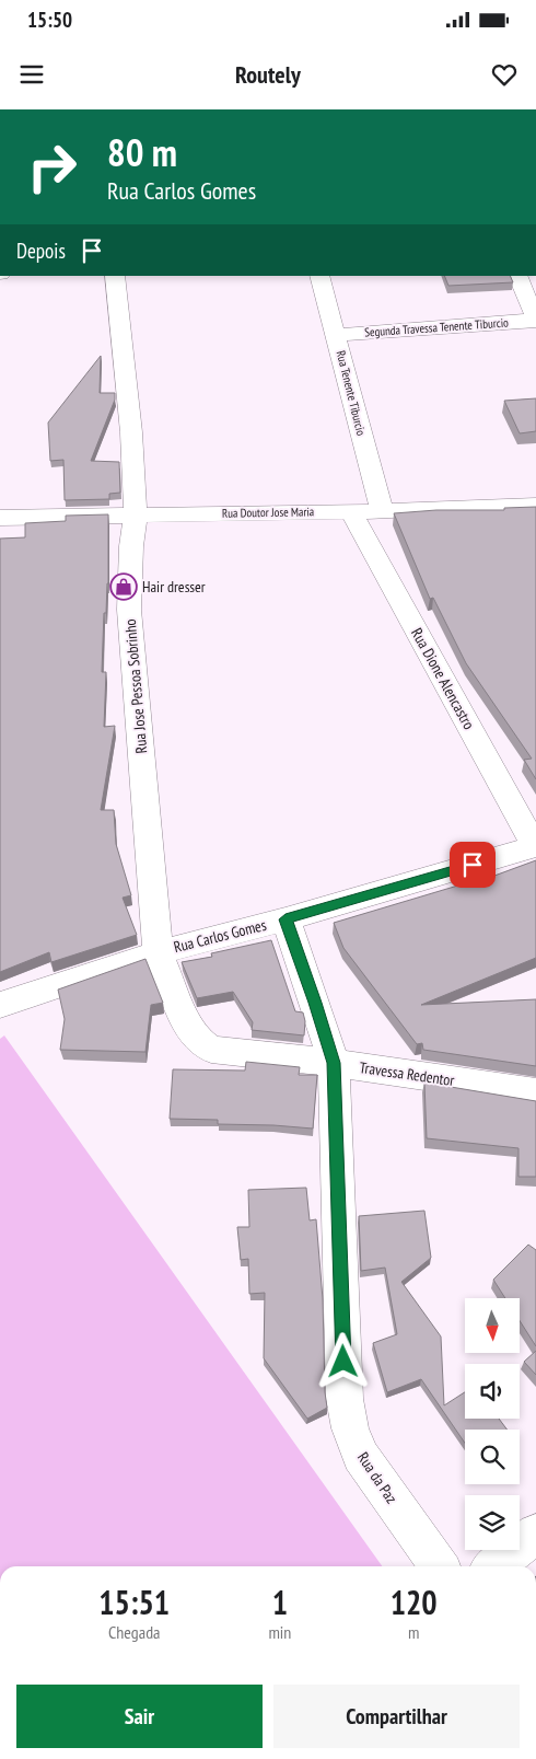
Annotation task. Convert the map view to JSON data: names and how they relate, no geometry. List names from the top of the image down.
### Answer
{
  "streets": {
    "street": [
      "Segunda Travessa Tenente Tiburcio",
      "Rua Tenente Tiburcio",
      "Rua Doutor Jose Maria",
      "Rua Dione Alencastro",
      "Rua Jose Pessoa Sobrinho",
      "Rua Carlos Gomes",
      "Travessa Redentor",
      "Rua da Paz"
    ]
  },
  "crossings": [
    ["Segunda Travessa Tenente Tiburcio", "Rua Tenente Tiburcio"],
    ["Rua Tenente Tiburcio", "Rua Doutor Jose Maria"],
    ["Rua Doutor Jose Maria", "Rua Dione Alencastro"],
    ["Rua Doutor Jose Maria", "Rua Jose Pessoa Sobrinho"],
    ["Rua Dione Alencastro", "Rua Carlos Gomes"],
    ["Rua Jose Pessoa Sobrinho", "Rua Carlos Gomes"],
    ["Rua Jose Pessoa Sobrinho", "Travessa Redentor"],
    ["Rua Carlos Gomes", "Rua da Paz"],
    ["Travessa Redentor", "Rua da Paz"]
  ],
  "places": {
    "shop": ["Hair dresser"]
  },
  "north": "bottom",
  "page": {
    "status": "15:50",
    "header": "Routely",
    "turn": ["80 m", "Rua Carlos Gomes"],
    "then": "Depois",
    "eta": [
      "15:51",
      "Chegada",
      "1",
      "min",
      "120",
      "m"
    ],
    "buttons": ["Sair", "Compartilhar"]
  }
}
